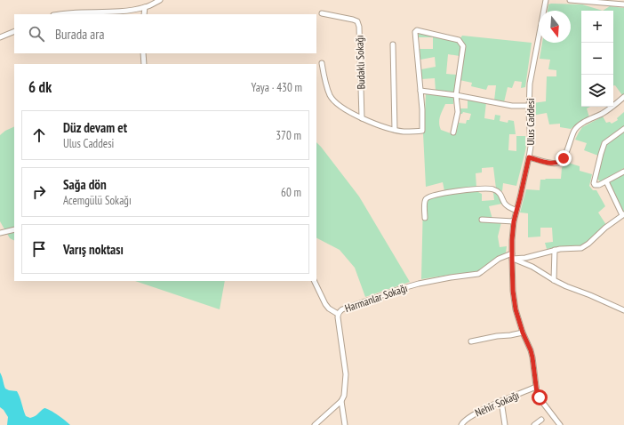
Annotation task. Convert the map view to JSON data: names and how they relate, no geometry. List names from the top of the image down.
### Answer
{
  "streets": {
    "street": [
      "Budaklı Sokağı",
      "Ulus Caddesi",
      "Harmanlar Sokağı",
      "Nehir Sokağı"
    ]
  },
  "crossings": [
    ["Ulus Caddesi", "Harmanlar Sokağı"],
    ["Ulus Caddesi", "Nehir Sokağı"]
  ],
  "north": "bottom",
  "page": {
    "map_buttons": ["+", "−"],
    "search": "Burada ara",
    "heading": ["6 dk", "Yaya · 430 m"],
    "list": [
      ["Düz devam et", "Ulus Caddesi", "370 m"],
      ["Sağa dön", "Acemgülü Sokağı", "60 m"],
      "Varış noktası"
    ]
  }
}
